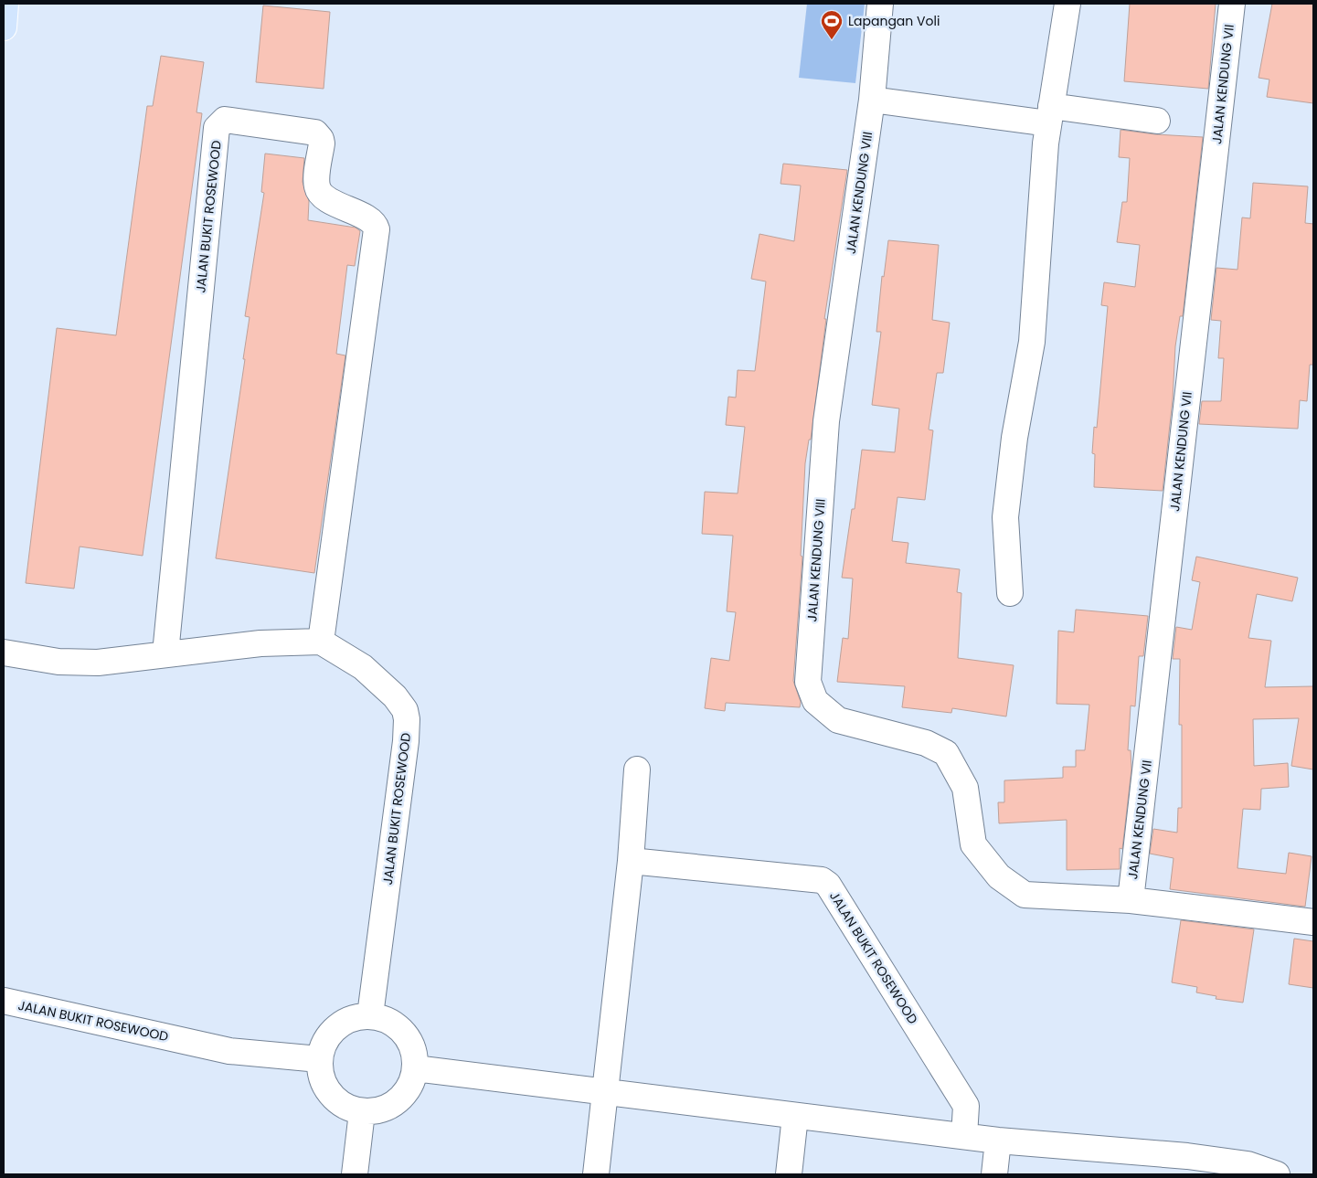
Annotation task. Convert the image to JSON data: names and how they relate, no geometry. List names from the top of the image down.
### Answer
{
  "streets": {
    "street": ["JALAN KENDUNG VII", "JALAN KENDUNG VIII", "JALAN BUKIT ROSEWOOD"]
  },
  "crossings": [
    ["JALAN KENDUNG VII", "JALAN KENDUNG VIII"]
  ],
  "places": {
    "sports": ["Lapangan Voli"]
  }
}
